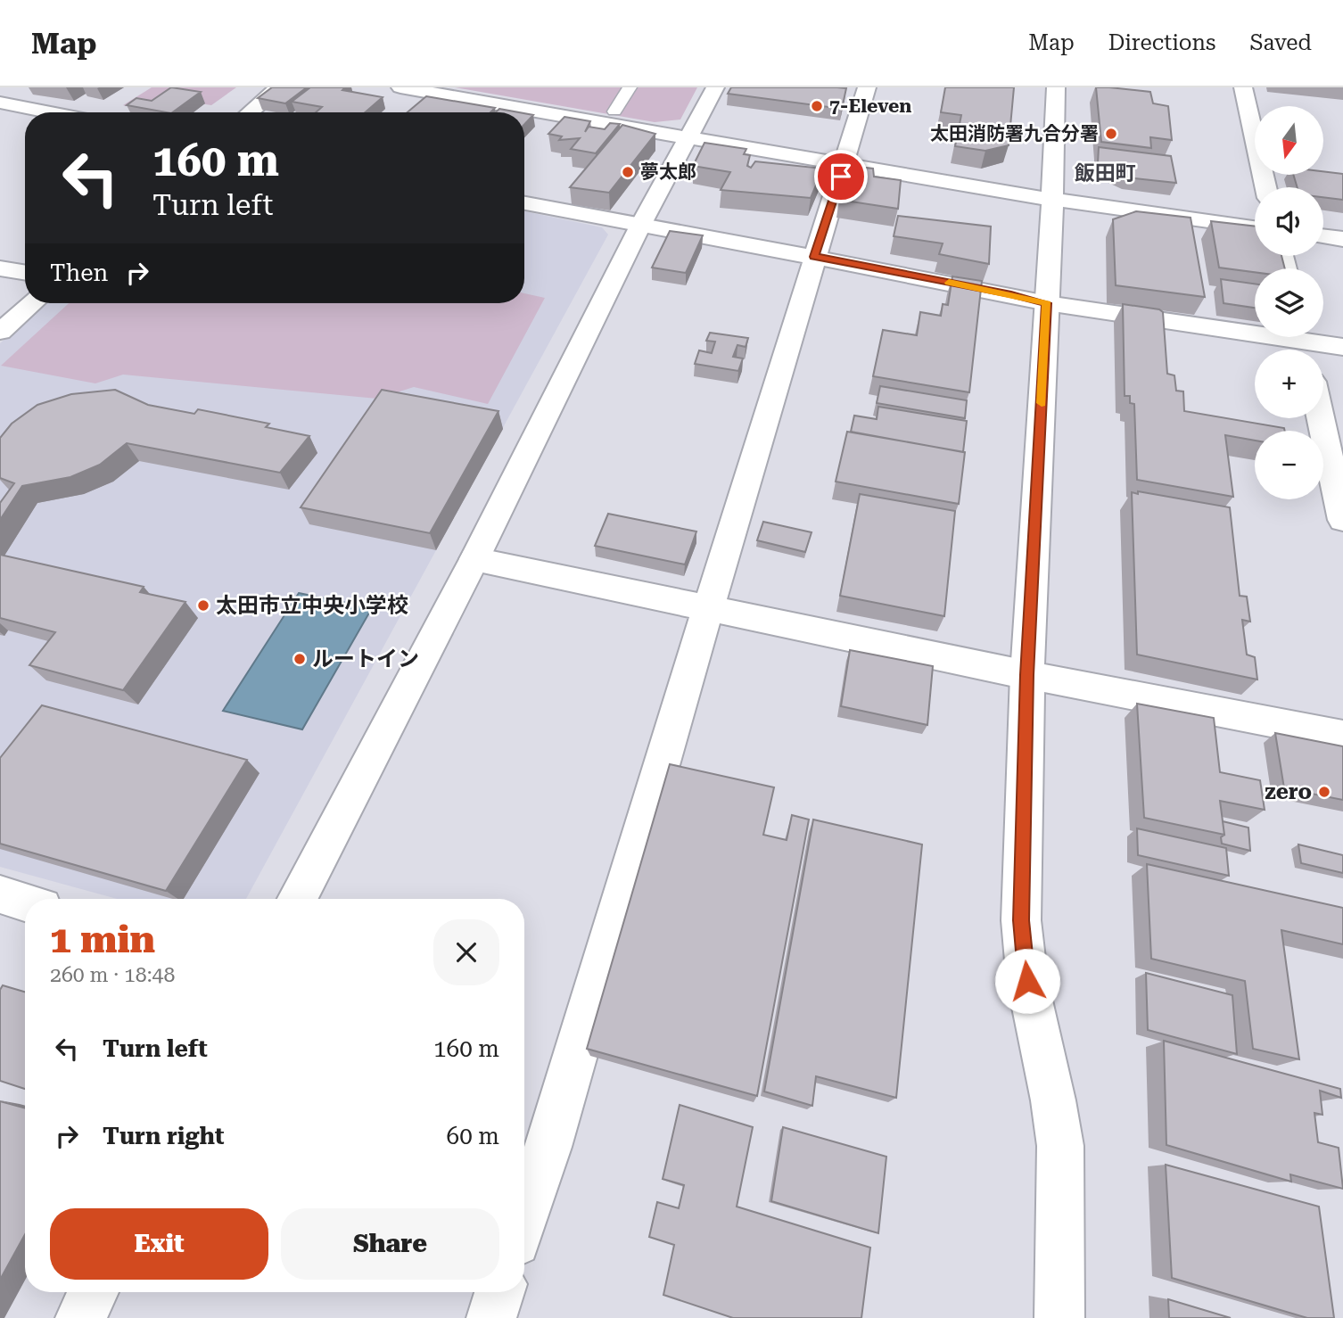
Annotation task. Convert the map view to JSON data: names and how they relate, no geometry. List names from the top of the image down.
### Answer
{
  "districts": ["飯田町"],
  "places": [
    "7-Eleven",
    "太田消防署九合分署",
    "夢太郎",
    "太田市立中央小学校",
    "ルートイン",
    "zero"
  ],
  "north": "bottom",
  "page": {
    "header": "Map",
    "nav": ["Map", "Directions", "Saved"],
    "map_buttons": ["+", "−"],
    "turn": ["160 m", "Turn left"],
    "then": "Then",
    "heading": ["1 min", "260 m · 18:48"],
    "list": [
      {
        "name": "Turn left",
        "value": "160 m"
      },
      {
        "name": "Turn right",
        "value": "60 m"
      }
    ],
    "buttons": ["Exit", "Share"]
  }
}
